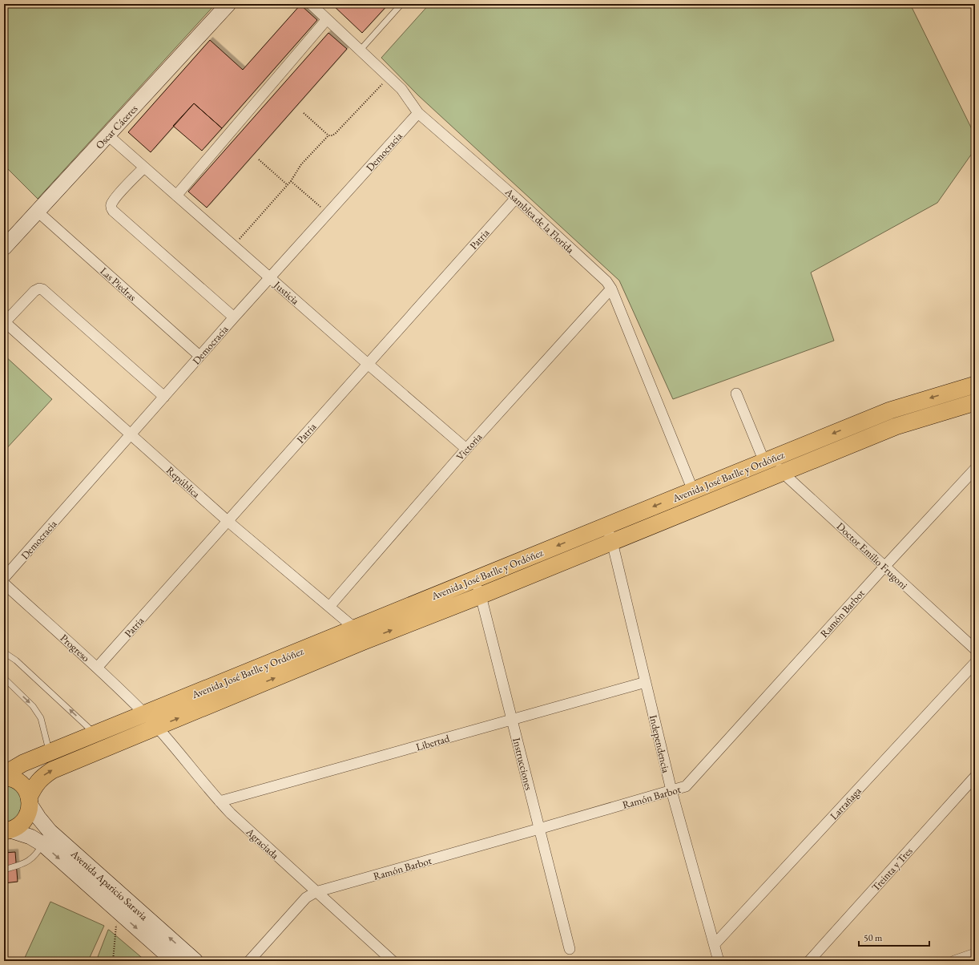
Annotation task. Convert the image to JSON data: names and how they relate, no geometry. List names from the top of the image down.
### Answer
{
  "streets": {
    "main road": ["Avenida José Batlle y Ordóñez"],
    "street": [
      "Oscar Cáceres",
      "Democracia",
      "Asamblea de la Florida",
      "Patria",
      "Las Piedras",
      "Justicia",
      "Victoria",
      "República",
      "Doctor Emilio Frugoni",
      "Ramón Barbot",
      "Progreso",
      "Libertad",
      "Independencia",
      "Instrucciones",
      "Larrañaga",
      "Agraciada",
      "Treinta y Tres",
      "Avenida Aparicio Saravia"
    ]
  },
  "crossings": [
    ["Oscar Cáceres", "Las Piedras"],
    ["Oscar Cáceres", "Justicia"],
    ["Democracia", "Asamblea de la Florida"],
    ["Democracia", "Las Piedras"],
    ["Democracia", "Justicia"],
    ["Democracia", "República"],
    ["Asamblea de la Florida", "Patria"],
    ["Asamblea de la Florida", "Victoria"],
    ["Asamblea de la Florida", "Avenida José Batlle y Ordóñez"],
    ["Patria", "Justicia"],
    ["Patria", "República"],
    ["Patria", "Progreso"],
    ["Justicia", "Victoria"],
    ["Victoria", "República"],
    ["Avenida José Batlle y Ordóñez", "República"],
    ["Avenida José Batlle y Ordóñez", "Doctor Emilio Frugoni"],
    ["Avenida José Batlle y Ordóñez", "Progreso"],
    ["Avenida José Batlle y Ordóñez", "Independencia"],
    ["Avenida José Batlle y Ordóñez", "Instrucciones"],
    ["Avenida José Batlle y Ordóñez", "Agraciada"],
    ["Avenida José Batlle y Ordóñez", "Avenida Aparicio Saravia"],
    ["Doctor Emilio Frugoni", "Ramón Barbot"],
    ["Ramón Barbot", "Independencia"],
    ["Ramón Barbot", "Instrucciones"],
    ["Ramón Barbot", "Agraciada"],
    ["Progreso", "Agraciada"],
    ["Libertad", "Independencia"],
    ["Libertad", "Instrucciones"],
    ["Libertad", "Agraciada"],
    ["Independencia", "Larrañaga"]
  ],
  "scale_bar": "50 m"
}
